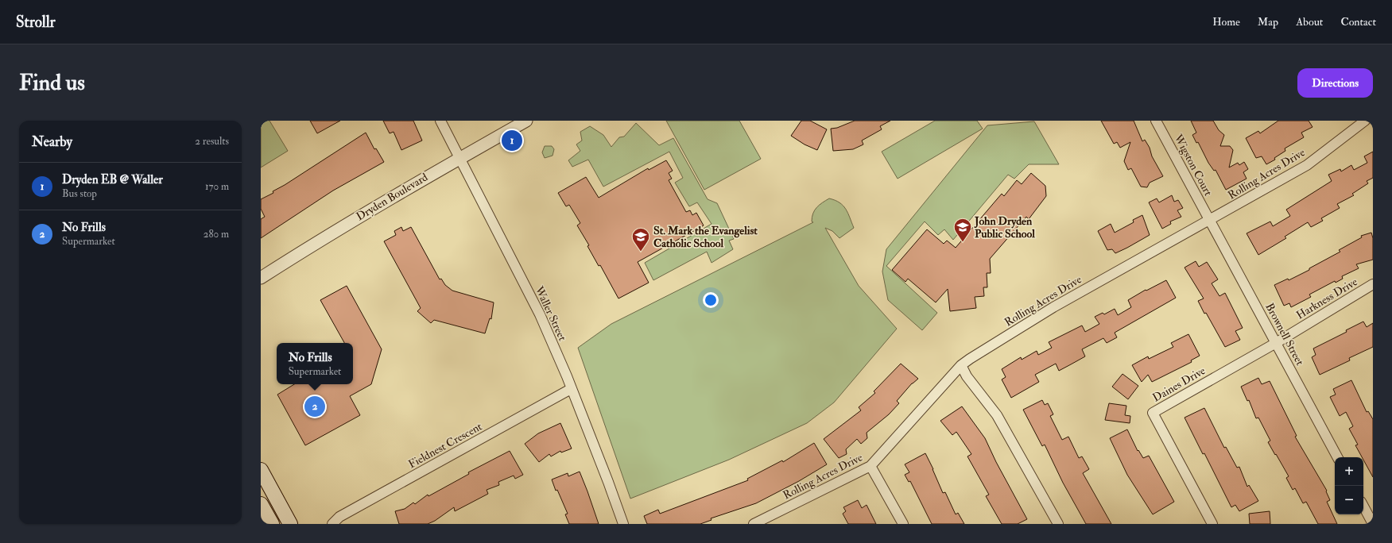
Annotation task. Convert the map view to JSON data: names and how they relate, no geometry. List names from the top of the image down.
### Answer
{
  "streets": {
    "street": [
      "Wigston Court",
      "Rolling Acres Drive",
      "Dryden Boulevard",
      "Harkness Drive",
      "Waller Street",
      "Brownell Street",
      "Daines Drive",
      "Fieldnest Crescent"
    ]
  },
  "crossings": [
    ["Wigston Court", "Rolling Acres Drive"],
    ["Wigston Court", "Brownell Street"],
    ["Rolling Acres Drive", "Brownell Street"],
    ["Dryden Boulevard", "Waller Street"],
    ["Harkness Drive", "Brownell Street"],
    ["Harkness Drive", "Daines Drive"],
    ["Waller Street", "Fieldnest Crescent"],
    ["Brownell Street", "Daines Drive"]
  ],
  "places": {
    "school or university": ["John Dryden Public School", "St. Mark the Evangelist Catholic School"]
  },
  "page": {
    "header": "Strollr",
    "nav": [
      "Home",
      "Map",
      "About",
      "Contact"
    ],
    "buttons": "Directions",
    "title": "Find us",
    "heading": ["Nearby", "2 results"],
    "pins": ["1", "2"],
    "list": [
      {
        "mark": "1",
        "name": "Dryden EB @ Waller",
        "note": "Bus stop",
        "value": "170 m"
      },
      {
        "mark": "2",
        "name": "No Frills",
        "note": "Supermarket",
        "value": "280 m"
      }
    ],
    "popup": ["No Frills", "Supermarket"],
    "map_buttons": ["+", "−"]
  }
}
